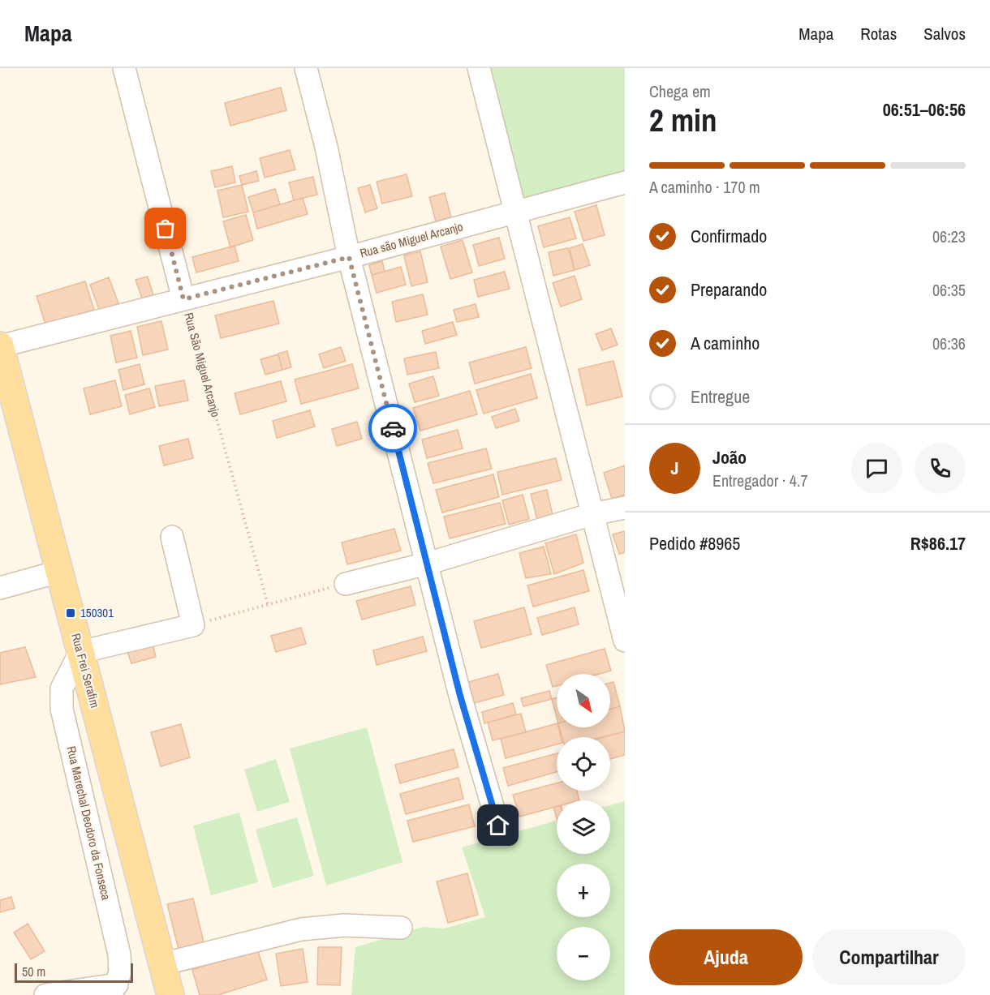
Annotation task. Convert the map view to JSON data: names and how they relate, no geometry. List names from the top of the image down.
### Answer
{
  "streets": {
    "main road": ["Rua Frei Serafim"],
    "street": ["Rua são Miguel Arcanjo", "Rua São Miguel Arcanjo", "Rua Marechal Deodoro da Fonseca"]
  },
  "crossings": [
    ["Rua são Miguel Arcanjo", "Rua São Miguel Arcanjo"],
    ["Rua são Miguel Arcanjo", "Rua Frei Serafim"],
    ["Rua Frei Serafim", "Rua Marechal Deodoro da Fonseca"]
  ],
  "places": {
    "transit": ["150301"]
  },
  "scale_bar": "50 m",
  "north": "bottom right",
  "page": {
    "header": "Mapa",
    "nav": ["Mapa", "Rotas", "Salvos"],
    "heading": ["2 min", "Chega em", "06:51–06:56"],
    "panel": [
      "João",
      "Entregador · 4.7",
      "Pedido #8965",
      "R$86.17"
    ],
    "bar": "A caminho · 170 m",
    "list": [
      ["Confirmado", "06:23"],
      ["Preparando", "06:35"],
      ["A caminho", "06:36"],
      "Entregue"
    ],
    "round": "J",
    "map_buttons": ["+", "−"],
    "buttons": ["Ajuda", "Compartilhar"],
    "scale": "50 m"
  }
}
